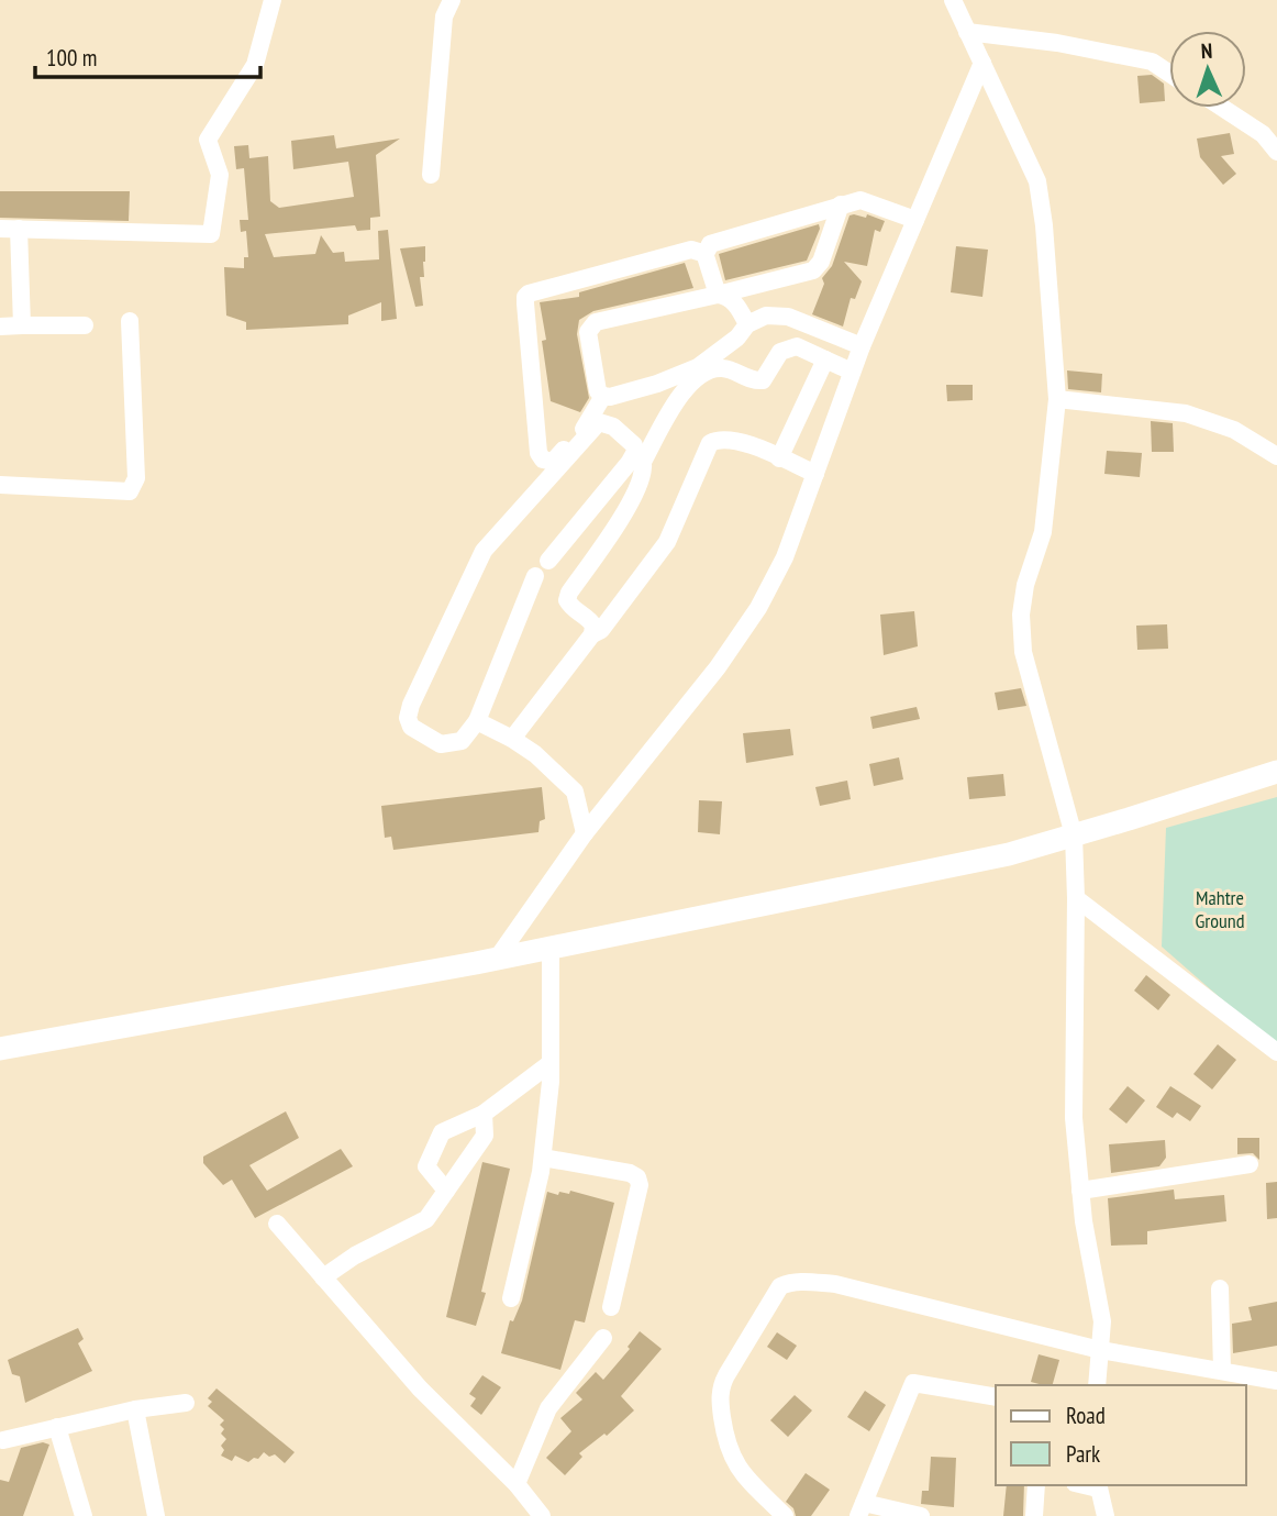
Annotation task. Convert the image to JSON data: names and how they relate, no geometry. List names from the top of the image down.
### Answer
{
  "parks": ["Mahtre Ground"],
  "legend": ["Road", "Park"],
  "scale_bar": "100 m",
  "north": "top"
}
